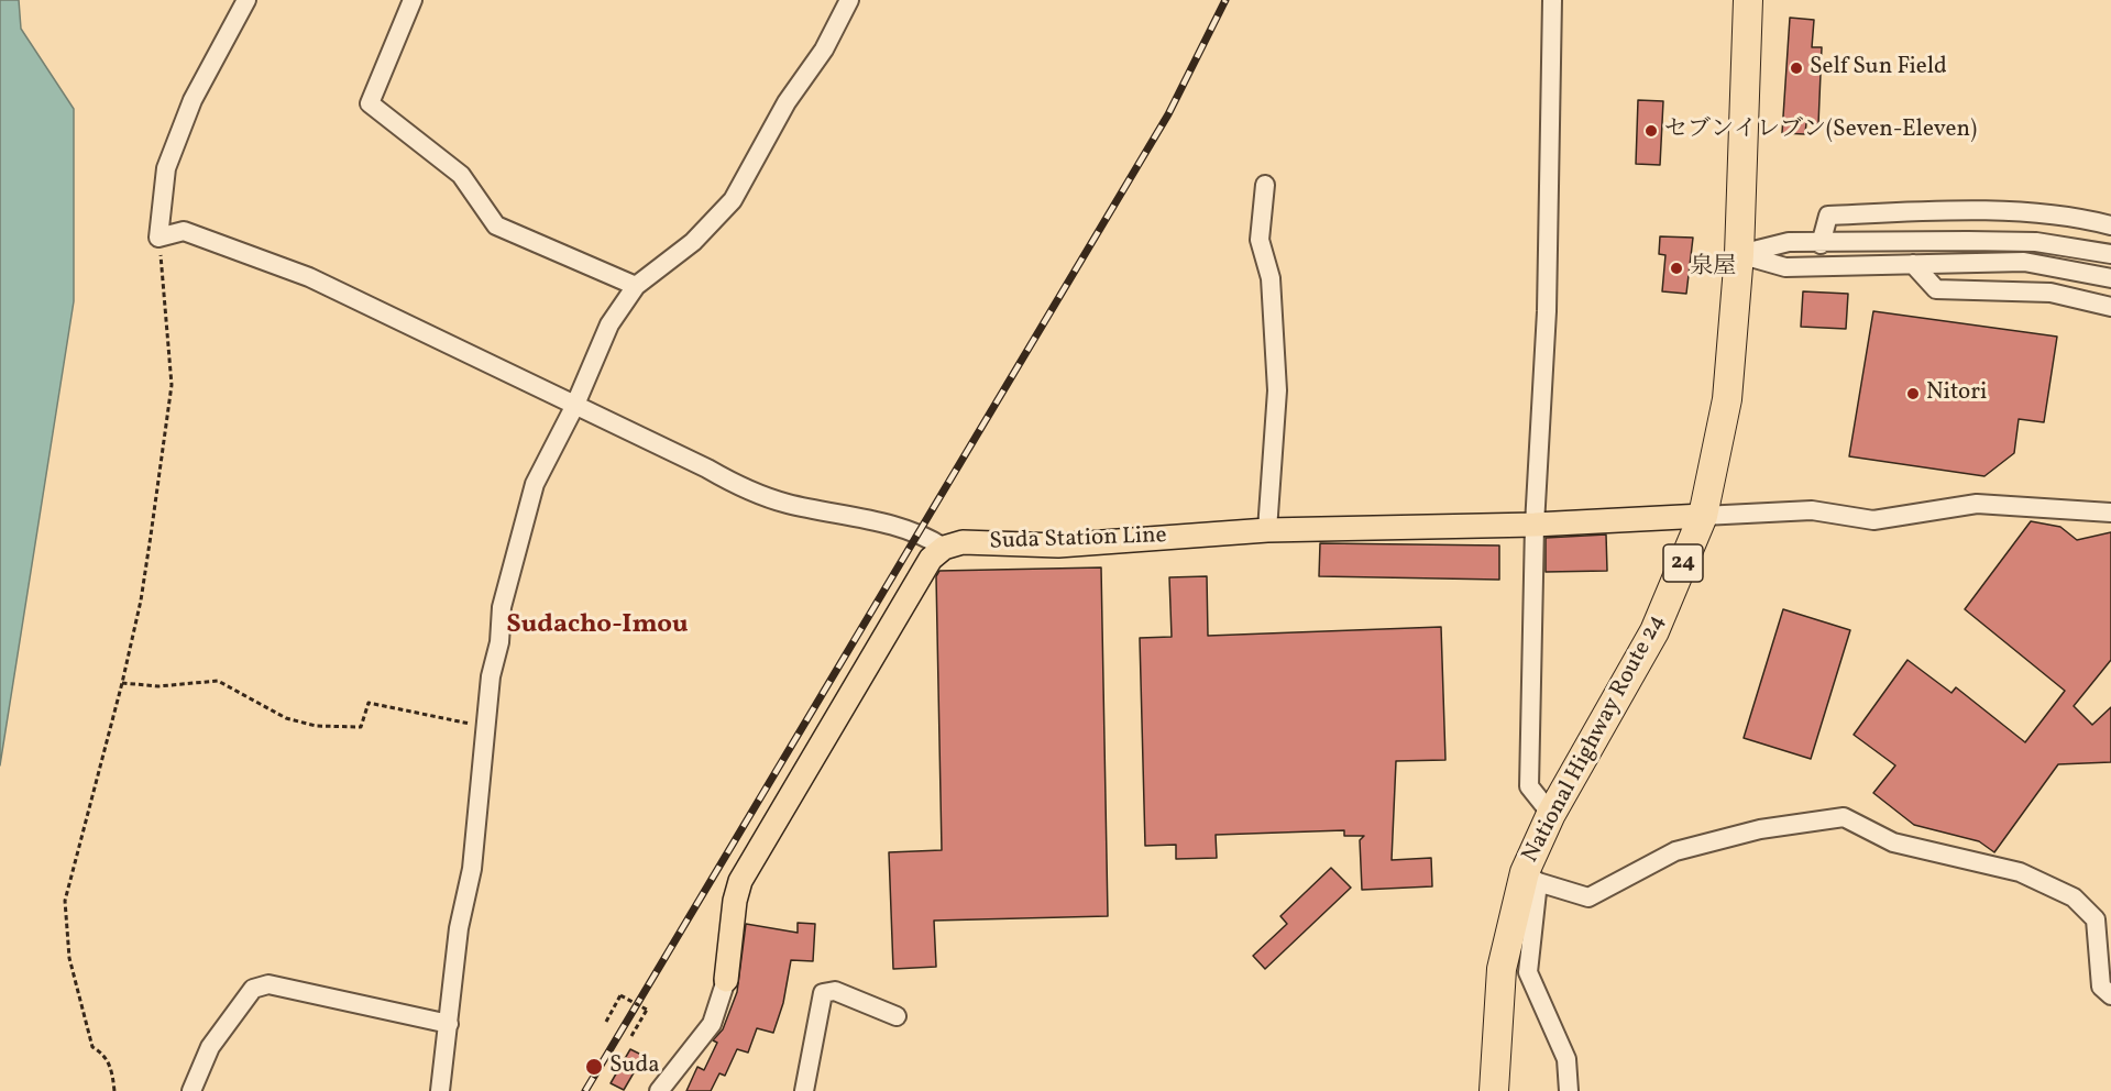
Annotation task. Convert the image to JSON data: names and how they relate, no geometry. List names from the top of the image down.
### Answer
{
  "streets": {
    "highway": ["24", "National Highway Route 24"],
    "main road": ["Suda Station Line"]
  },
  "crossings": [
    ["Suda Station Line", "National Highway Route 24"]
  ],
  "districts": ["Sudacho-Imou"],
  "places": [
    "Self Sun Field",
    "セブンイレブン(Seven-Eleven)",
    "泉屋",
    "Nitori",
    "Suda"
  ]
}
